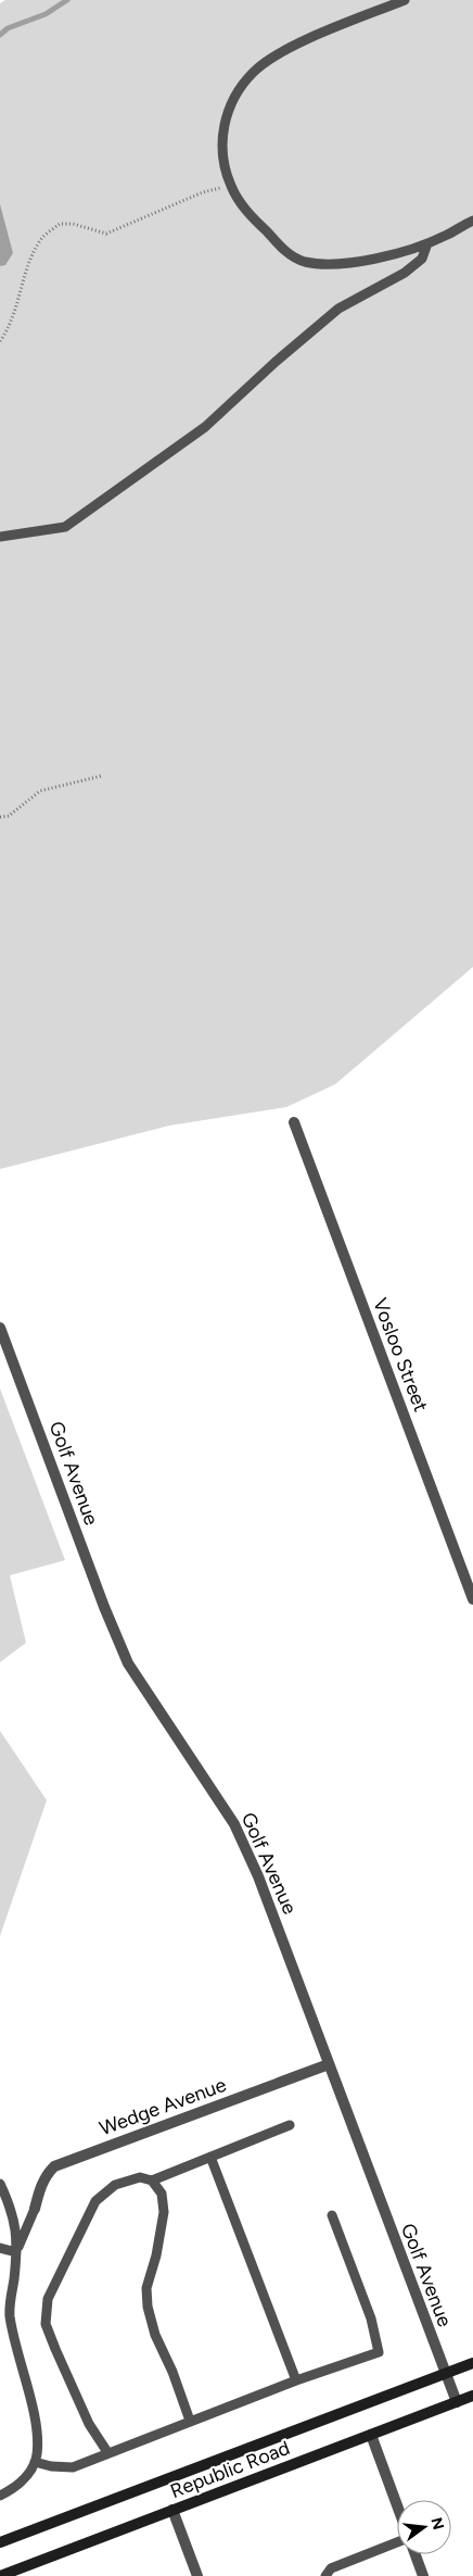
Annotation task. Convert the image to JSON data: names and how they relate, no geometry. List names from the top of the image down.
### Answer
{
  "streets": {
    "main road": ["Republic Road"],
    "street": ["Vosloo Street", "Golf Avenue", "Wedge Avenue"]
  },
  "crossings": [
    ["Golf Avenue", "Wedge Avenue"],
    ["Golf Avenue", "Republic Road"]
  ],
  "north": "right"
}
